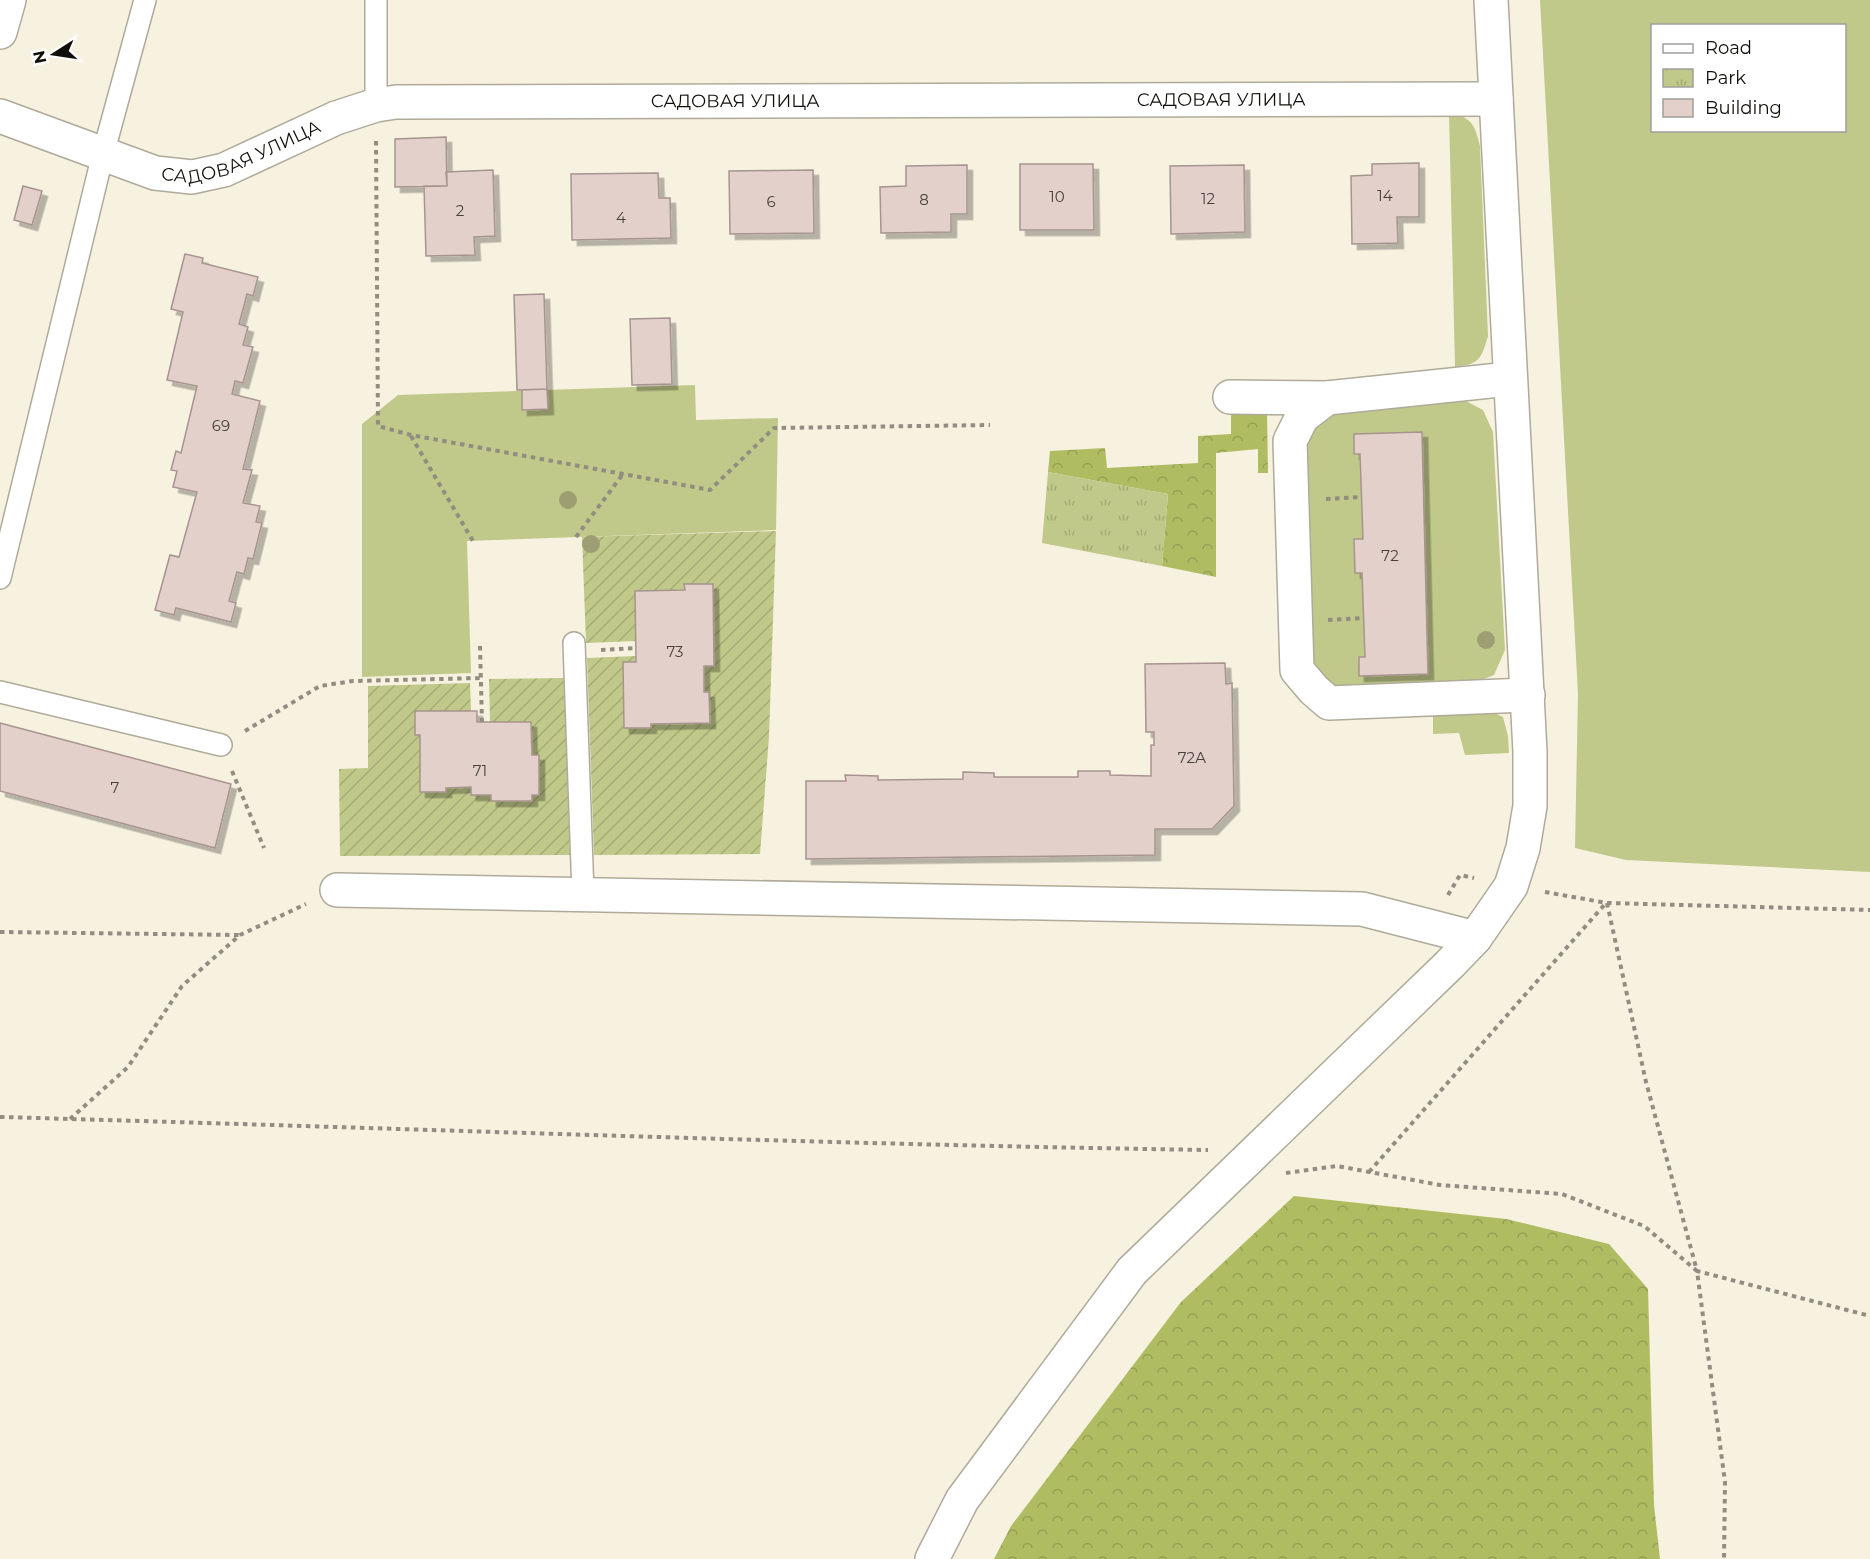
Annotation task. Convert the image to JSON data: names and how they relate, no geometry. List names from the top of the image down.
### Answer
{
  "streets": {
    "street": ["САДОВАЯ УЛИЦА"]
  },
  "house_numbers": [
    "14",
    "10",
    "12",
    "8",
    "6",
    "2",
    "4",
    "69",
    "72",
    "73",
    "72А",
    "71",
    "7"
  ],
  "legend": ["Road", "Park", "Building"],
  "north": "left"
}
